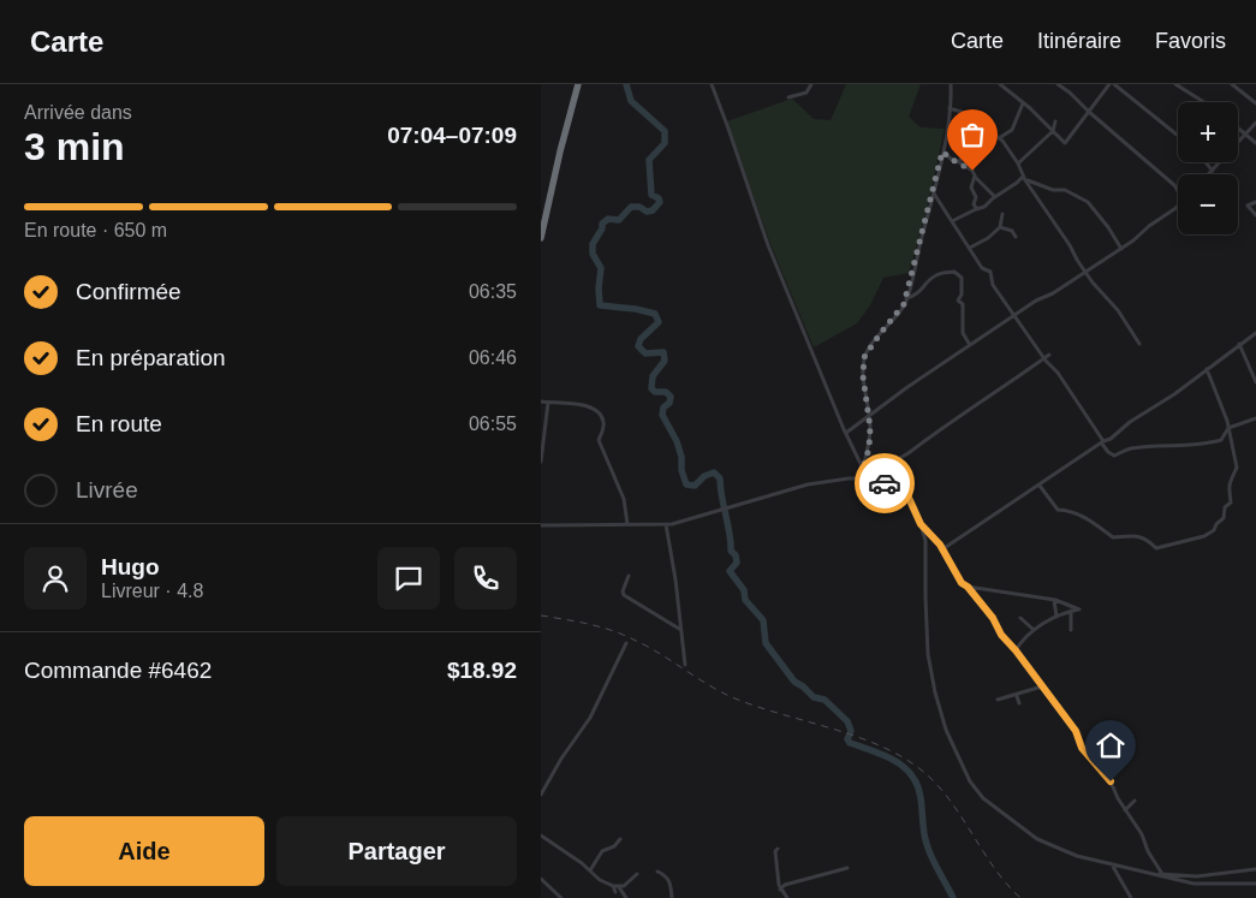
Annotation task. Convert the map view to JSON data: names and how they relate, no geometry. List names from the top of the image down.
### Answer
{
  "page": {
    "header": "Carte",
    "nav": ["Carte", "Itinéraire", "Favoris"],
    "heading": ["3 min", "Arrivée dans", "07:04–07:09"],
    "panel": [
      "Hugo",
      "Livreur · 4.8",
      "Commande #6462",
      "$18.92"
    ],
    "map_buttons": ["+", "−"],
    "bar": "En route · 650 m",
    "list": [
      ["Confirmée", "06:35"],
      ["En préparation", "06:46"],
      ["En route", "06:55"],
      "Livrée"
    ],
    "buttons": ["Aide", "Partager"]
  }
}
